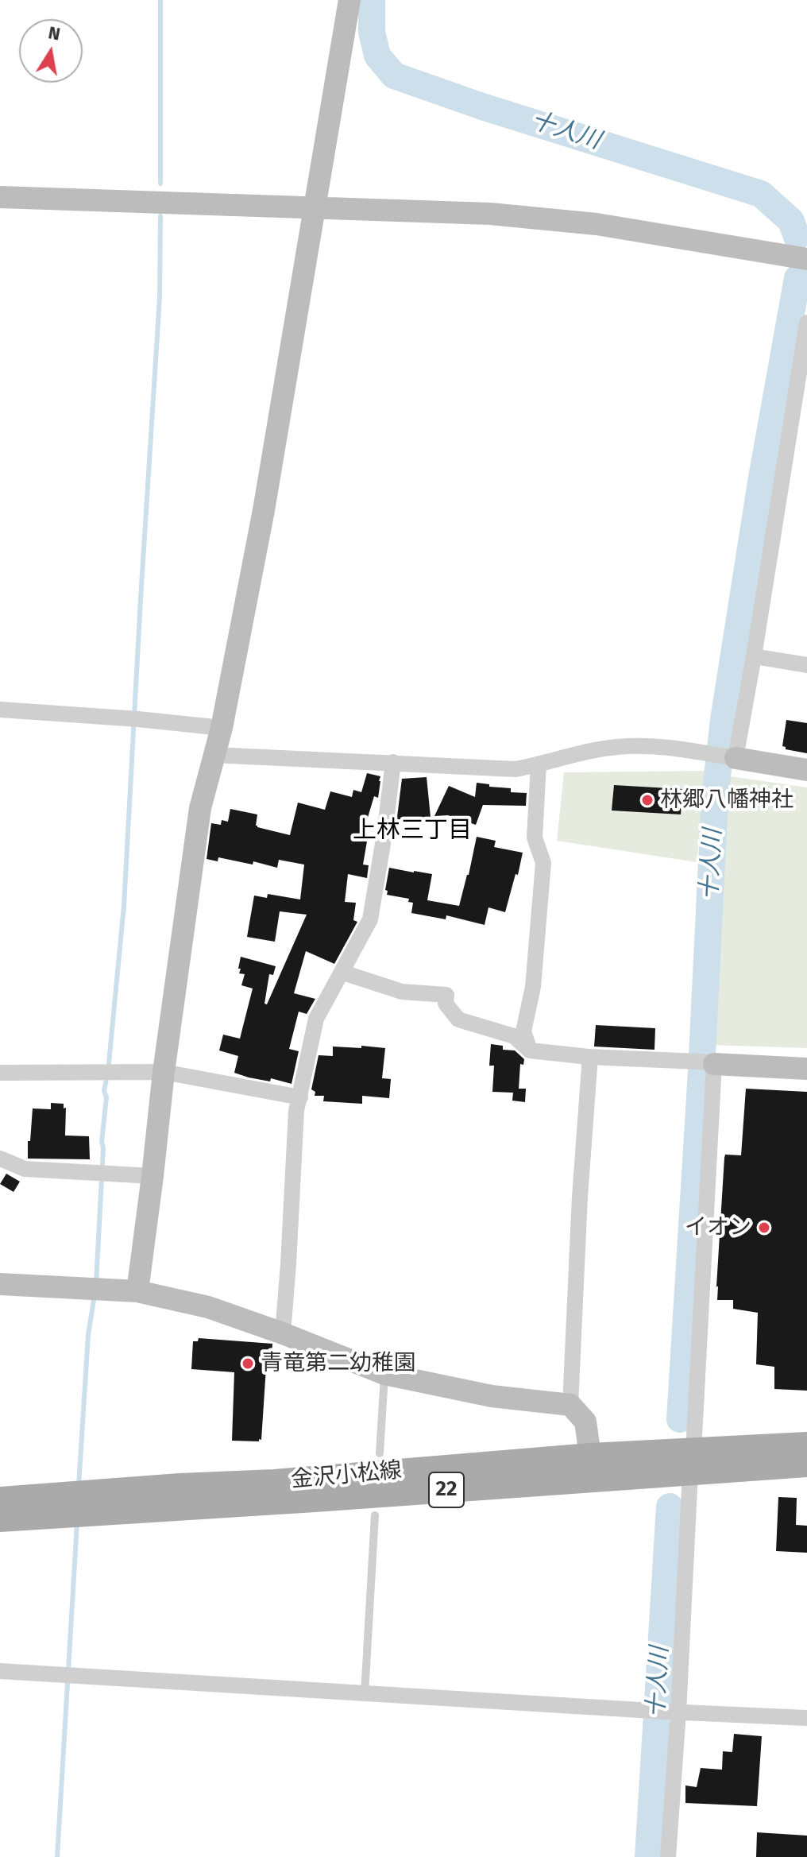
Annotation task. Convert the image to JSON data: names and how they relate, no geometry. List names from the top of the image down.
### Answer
{
  "streets": {
    "main road": ["金沢小松線", "22"]
  },
  "districts": ["上林三丁目"],
  "water": ["十人川"],
  "places": ["林郷八幡神社", "イオン", "青竜第二幼稚園"],
  "north": "top"
}
